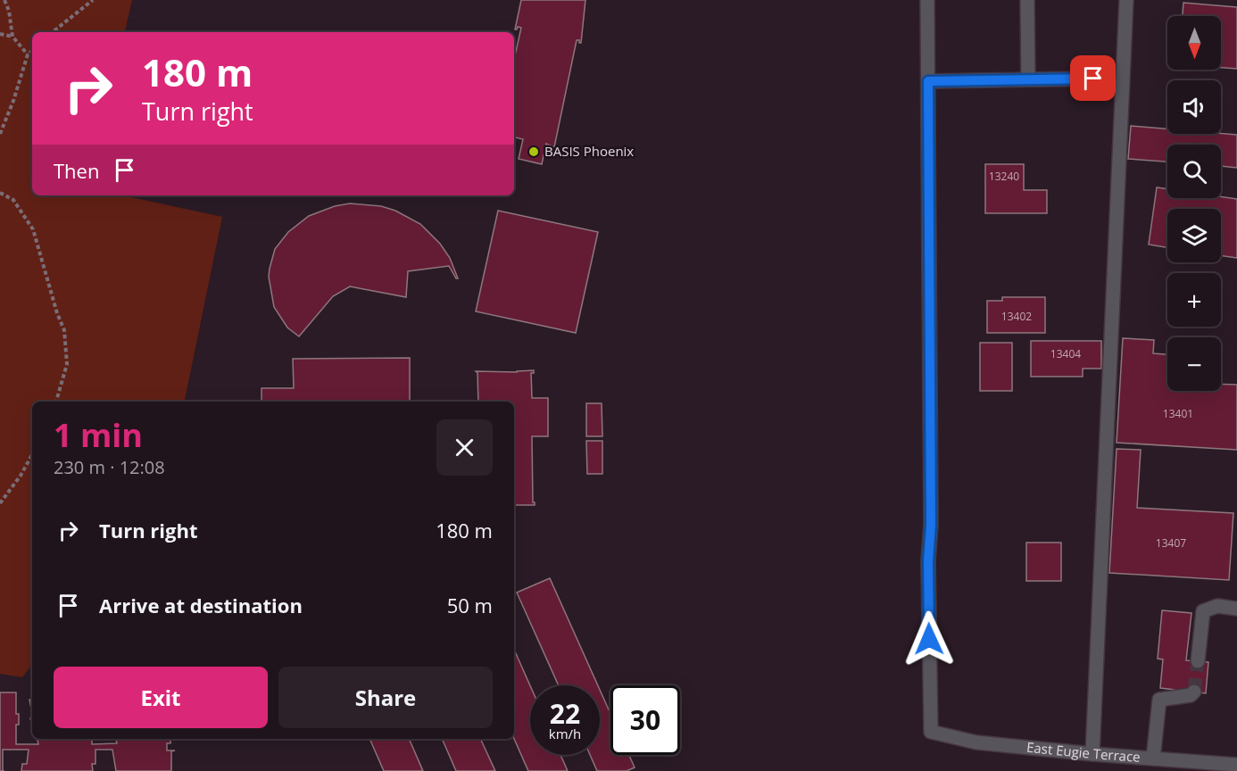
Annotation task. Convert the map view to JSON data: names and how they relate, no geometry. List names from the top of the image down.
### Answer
{
  "streets": {
    "street": ["East Eugie Terrace"]
  },
  "places": ["BASIS Phoenix"],
  "house_numbers": [
    "13240",
    "13402",
    "13404",
    "13401",
    "13407"
  ],
  "north": "bottom",
  "page": {
    "map_buttons": ["+", "−"],
    "turn": ["180 m", "Turn right"],
    "then": "Then",
    "heading": ["1 min", "230 m · 12:08"],
    "list": [
      {
        "name": "Turn right",
        "value": "180 m"
      },
      {
        "name": "Arrive at destination",
        "value": "50 m"
      }
    ],
    "buttons": ["Exit", "Share"],
    "speed": "22 km/h",
    "limit": "30"
  }
}
